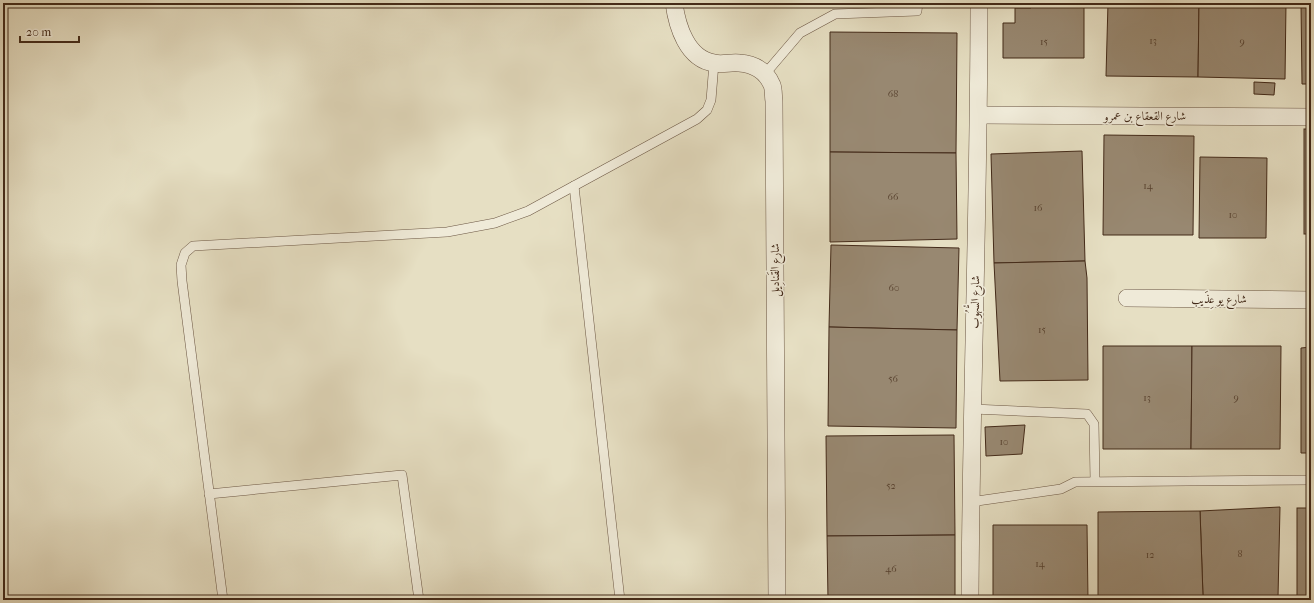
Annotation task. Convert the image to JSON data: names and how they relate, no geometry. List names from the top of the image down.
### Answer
{
  "streets": {
    "street": [
      "شارع القعقاع بن عمرو",
      "شارع القَنادِيل",
      "شارع يو عِذَيب",
      "شارع السُّهُوب"
    ]
  },
  "crossings": [
    ["شارع القعقاع بن عمرو", "شارع السُّهُوب"]
  ],
  "house_numbers": [
    "13",
    "15",
    "9",
    "68",
    "14",
    "66",
    "16",
    "10",
    "60",
    "15",
    "56",
    "13",
    "9",
    "10",
    "52",
    "8",
    "12",
    "14",
    "46"
  ],
  "scale_bar": "20 m"
}
